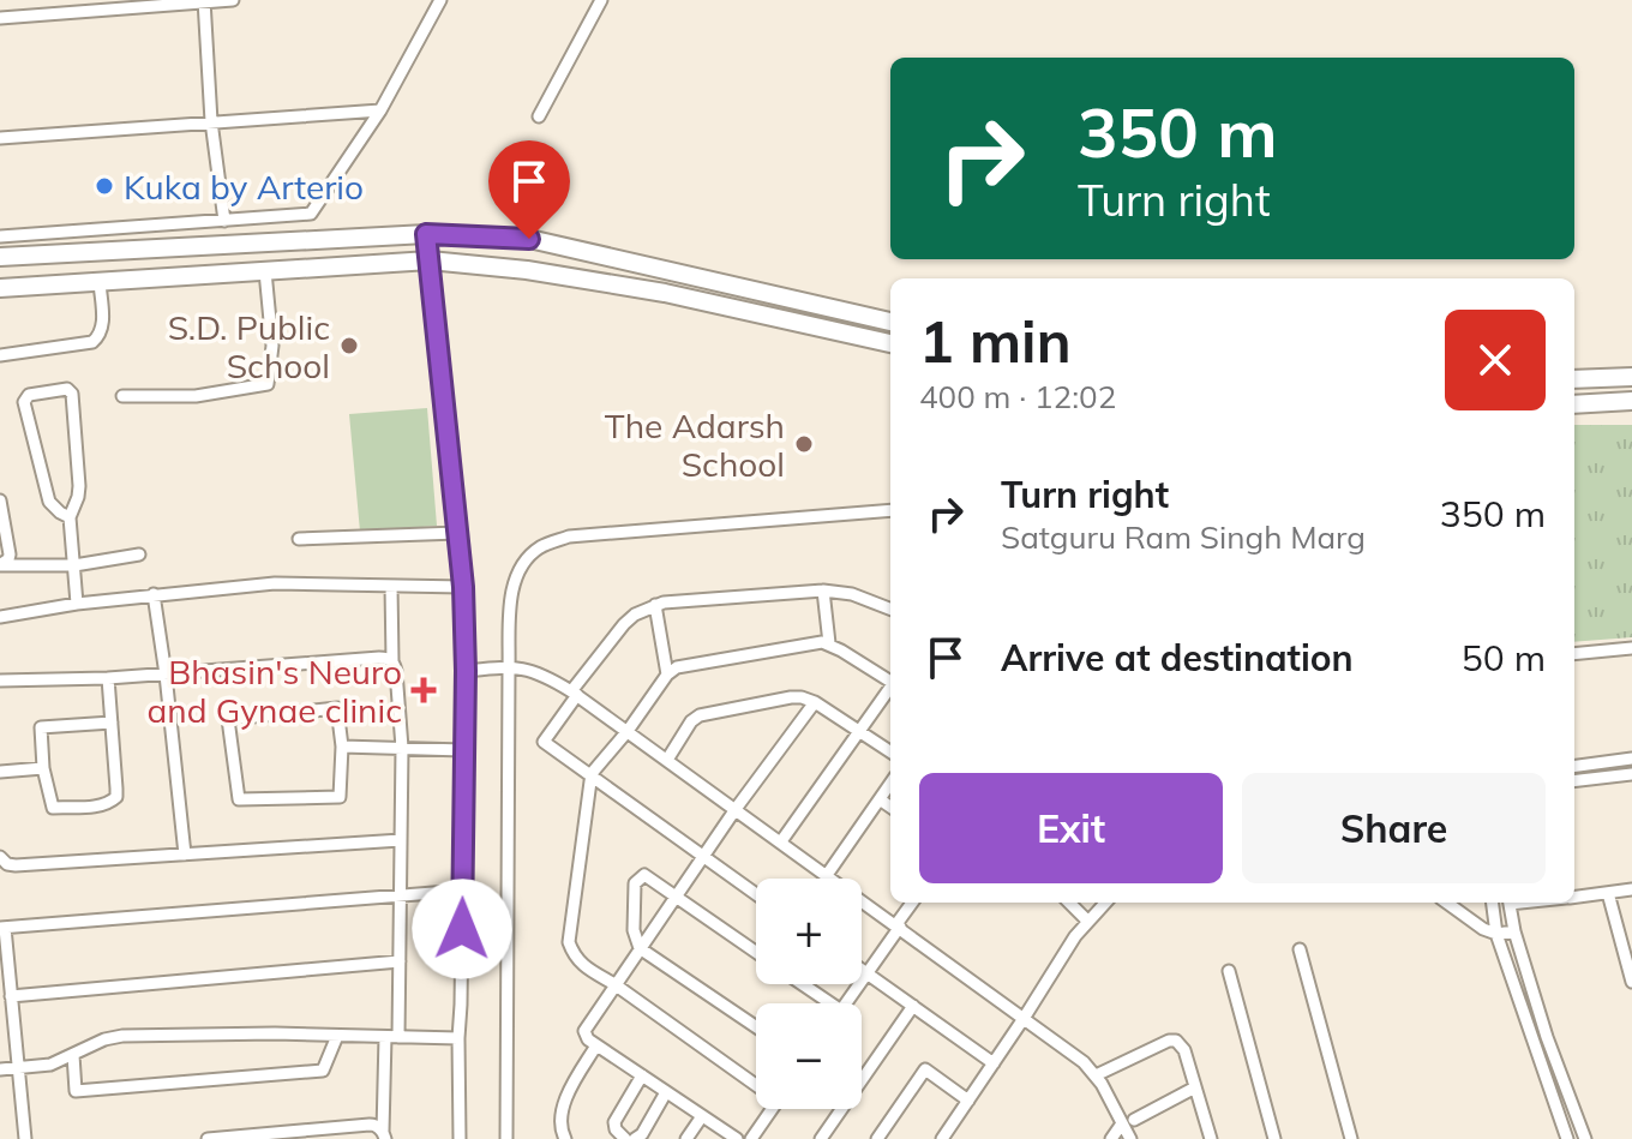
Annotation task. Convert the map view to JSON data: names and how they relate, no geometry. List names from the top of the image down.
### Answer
{
  "places": {
    "other": ["Kuka by Arterio", "S.D. Public School", "The Adarsh School"],
    "health": ["Bhasin's Neuro and Gynae clinic"]
  },
  "page": {
    "turn": ["350 m", "Turn right"],
    "heading": ["1 min", "400 m · 12:02"],
    "list": [
      {
        "name": "Turn right",
        "note": "Satguru Ram Singh Marg",
        "value": "350 m"
      },
      {
        "name": "Arrive at destination",
        "value": "50 m"
      }
    ],
    "buttons": ["Exit", "Share"],
    "map_buttons": ["+", "−"]
  }
}
